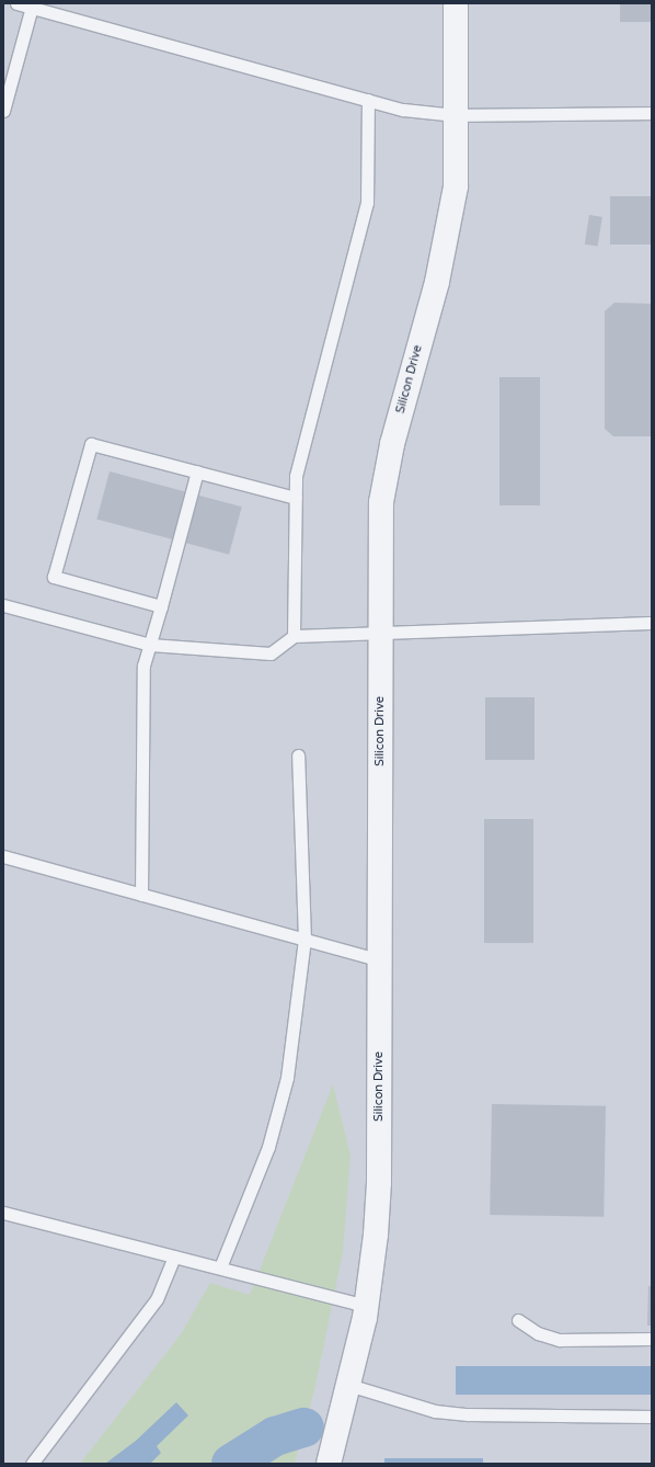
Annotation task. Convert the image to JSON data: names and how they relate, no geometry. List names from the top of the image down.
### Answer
{
  "streets": {
    "street": ["Silicon Drive"]
  }
}
